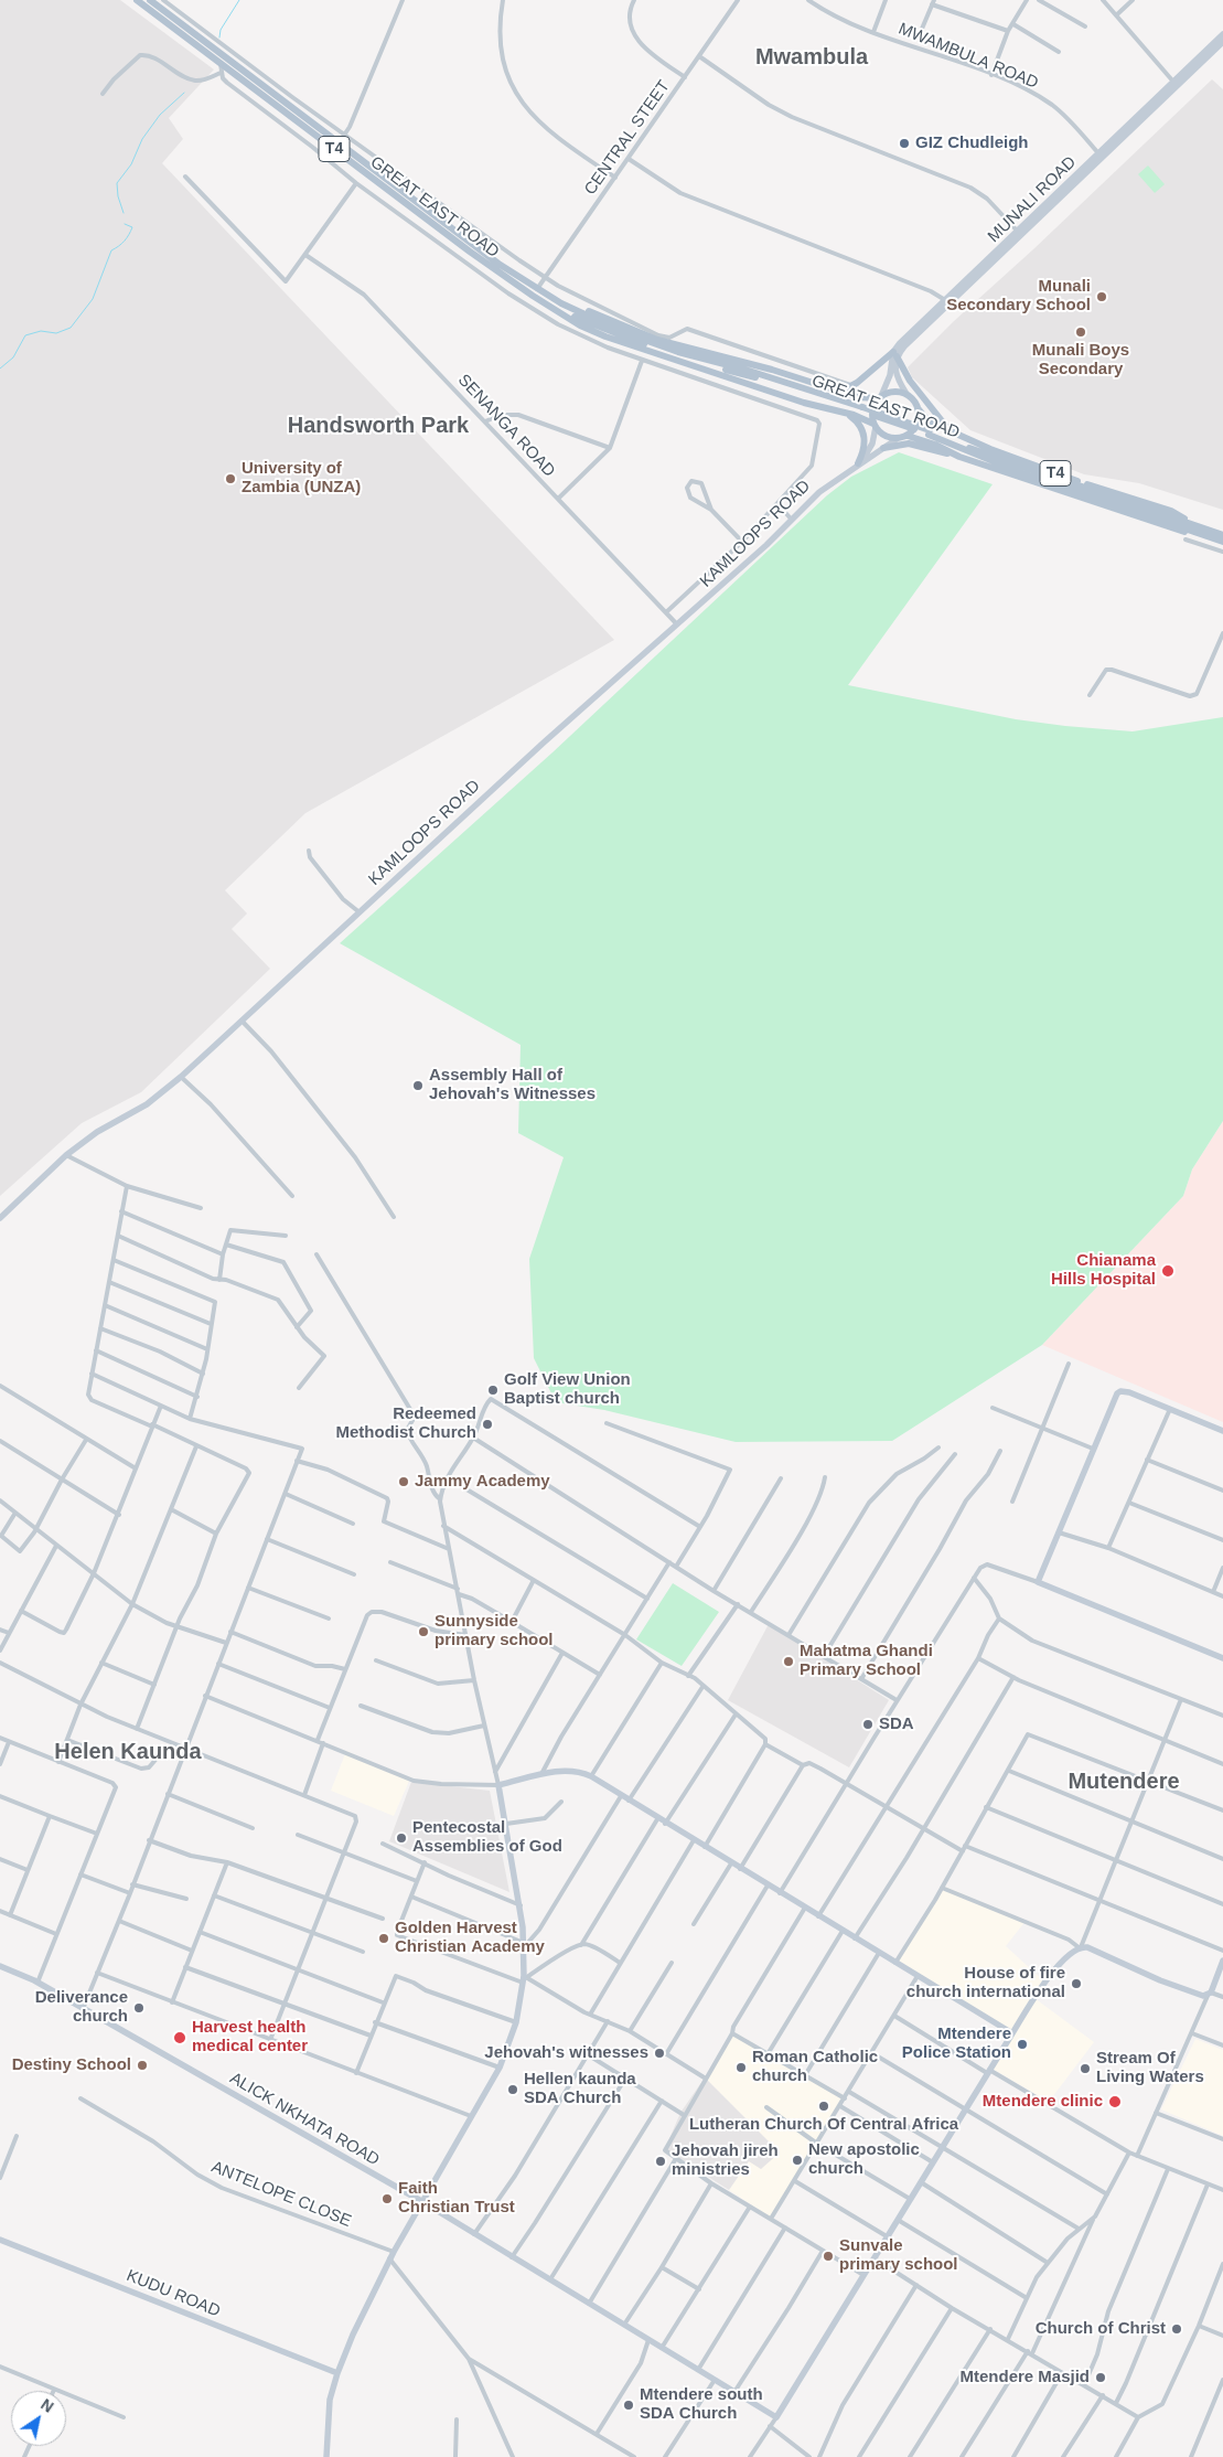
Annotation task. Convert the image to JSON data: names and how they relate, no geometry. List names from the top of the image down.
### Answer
{
  "streets": {
    "main road": [
      "T4",
      "MUNALI ROAD",
      "GREAT EAST ROAD",
      "KAMLOOPS ROAD",
      "ALICK NKHATA ROAD",
      "KUDU ROAD"
    ],
    "street": [
      "MWAMBULA ROAD",
      "CENTRAL STEET",
      "SENANGA ROAD",
      "ANTELOPE CLOSE"
    ]
  },
  "crossings": [
    ["MWAMBULA ROAD", "MUNALI ROAD"],
    ["CENTRAL STEET", "GREAT EAST ROAD"],
    ["GREAT EAST ROAD", "KAMLOOPS ROAD"],
    ["SENANGA ROAD", "KAMLOOPS ROAD"]
  ],
  "districts": [
    "Mwambula",
    "Handsworth Park",
    "Helen Kaunda",
    "Mutendere"
  ],
  "places": [
    "GIZ Chudleigh",
    "Munali Secondary School",
    "Munali Boys Secondary",
    "University of Zambia (UNZA)",
    "Assembly Hall of Jehovah's Witnesses",
    "Chianama Hills Hospital",
    "Golf View Union Baptist church",
    "Redeemed Methodist Church",
    "Jammy Academy",
    "Sunnyside primary school",
    "Mahatma Ghandi Primary School",
    "SDA",
    "Pentecostal Assemblies of God",
    "Golden Harvest Christian Academy",
    "House of fire church international",
    "Deliverance church",
    "Harvest health medical center",
    "Mtendere Police Station",
    "Jehovah's witnesses",
    "Destiny School",
    "Roman Catholic church",
    "Stream Of Living Waters",
    "Hellen kaunda SDA Church",
    "Mtendere clinic",
    "Lutheran Church Of Central Africa",
    "New apostolic church",
    "Jehovah jireh ministries",
    "Faith Christian Trust",
    "Sunvale primary school",
    "Church of Christ",
    "Mtendere Masjid",
    "Mtendere south SDA Church"
  ],
  "north": "top right"
}
